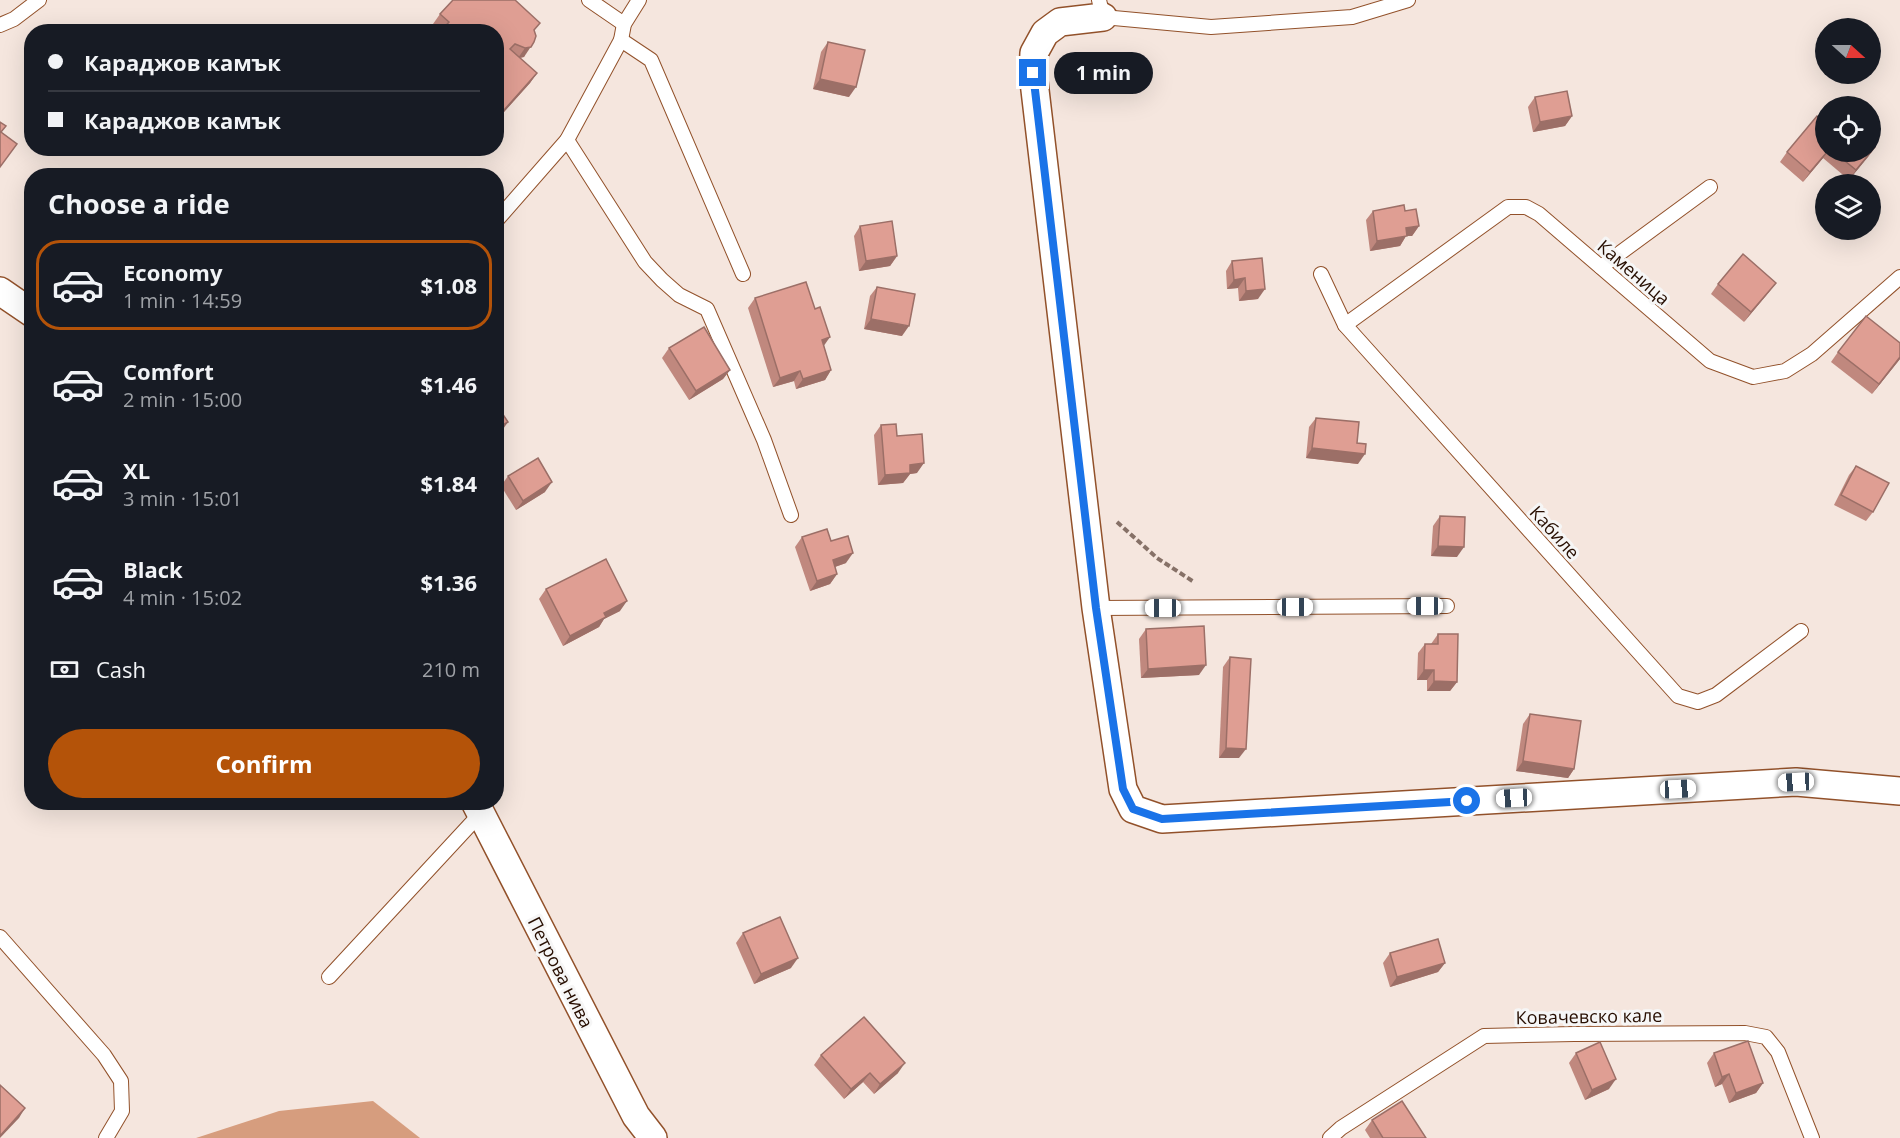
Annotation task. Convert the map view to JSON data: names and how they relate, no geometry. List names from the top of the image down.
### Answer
{
  "streets": {
    "street": ["Петрова нива"],
    "lane": ["Каменица", "Кабиле", "Ковачевско кале"]
  },
  "crossings": [
    ["Каменица", "Кабиле"]
  ],
  "north": "right",
  "page": {
    "banner": ["Караджов камък", "Караджов камък"],
    "bubble": "1 min",
    "heading": "Choose a ride",
    "list": [
      {
        "name": "Economy",
        "note": "1 min · 14:59",
        "value": "$1.08"
      },
      {
        "name": "Comfort",
        "note": "2 min · 15:00",
        "value": "$1.46"
      },
      {
        "name": "XL",
        "note": "3 min · 15:01",
        "value": "$1.84"
      },
      {
        "name": "Black",
        "note": "4 min · 15:02",
        "value": "$1.36"
      }
    ],
    "pay": ["Cash", "210 m"],
    "buttons": "Confirm"
  }
}
